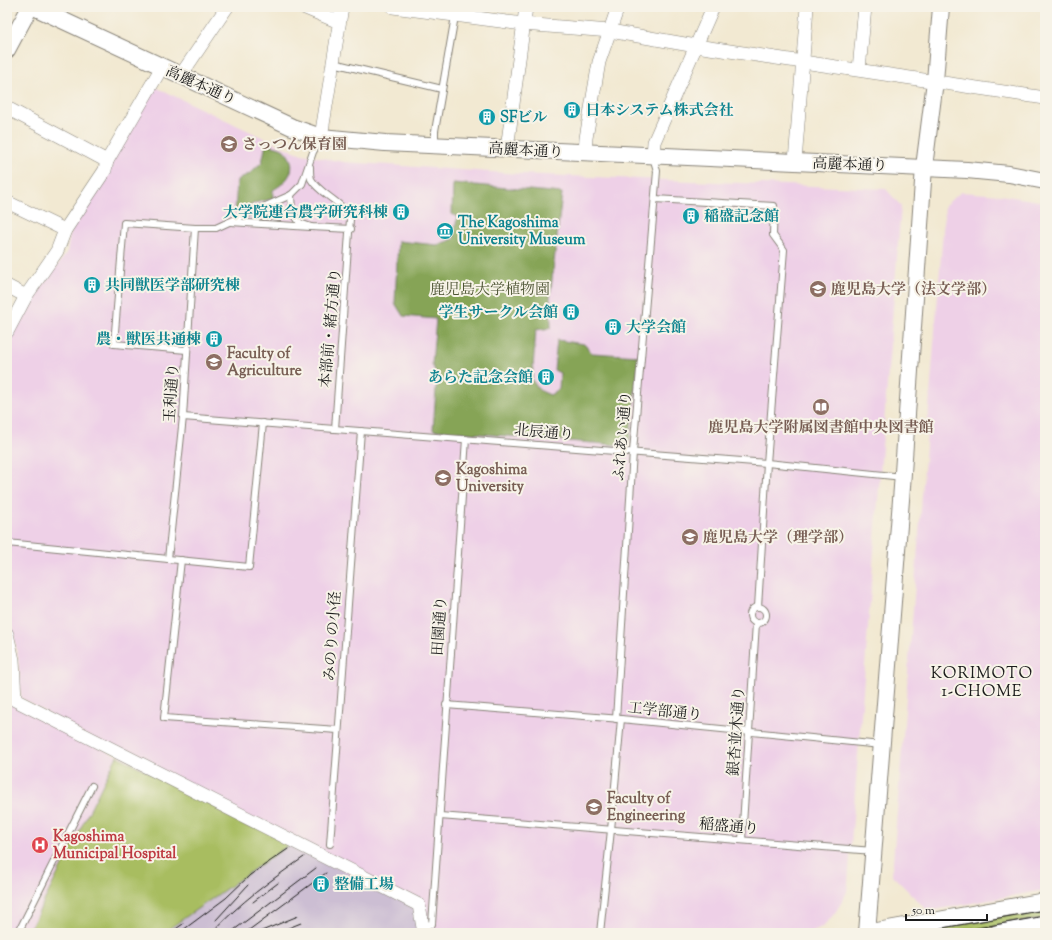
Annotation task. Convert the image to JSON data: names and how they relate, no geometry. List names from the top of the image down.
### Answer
{
  "streets": {
    "street": ["高麗本通り"],
    "lane": [
      "本部前・緒方通り",
      "玉利通り",
      "北辰通り",
      "ふれあい通り",
      "田園通り",
      "みのりの小径",
      "工学部通り",
      "銀杏並木通り",
      "稲盛通り"
    ]
  },
  "crossings": [
    ["高麗本通り", "ふれあい通り"],
    ["本部前・緒方通り", "北辰通り"],
    ["玉利通り", "北辰通り"],
    ["北辰通り", "ふれあい通り"],
    ["北辰通り", "田園通り"],
    ["北辰通り", "みのりの小径"],
    ["ふれあい通り", "工学部通り"],
    ["ふれあい通り", "稲盛通り"],
    ["田園通り", "工学部通り"],
    ["田園通り", "稲盛通り"],
    ["工学部通り", "銀杏並木通り"],
    ["銀杏並木通り", "稲盛通り"]
  ],
  "districts": ["KORIMOTO 1-CHOME"],
  "parks": ["鹿児島大学植物園"],
  "places": {
    "building": [
      "日本システム株式会社",
      "SFビル",
      "大学院連合農学研究科棟",
      "稲盛記念館",
      "共同獣医学部研究棟",
      "学生サークル会館",
      "大学会館",
      "農・獣医共通棟",
      "あらた記念会館",
      "整備工場"
    ],
    "school or university": [
      "さっつん保育園",
      "鹿児島大学（法文学部）",
      "Faculty of Agriculture",
      "Kagoshima University",
      "鹿児島大学（理学部）",
      "Faculty of Engineering"
    ],
    "museum": ["The Kagoshima University Museum"],
    "library": ["鹿児島大学附属図書館中央図書館"],
    "hospital": ["Kagoshima Municipal Hospital"]
  },
  "scale_bar": "50 m"
}
